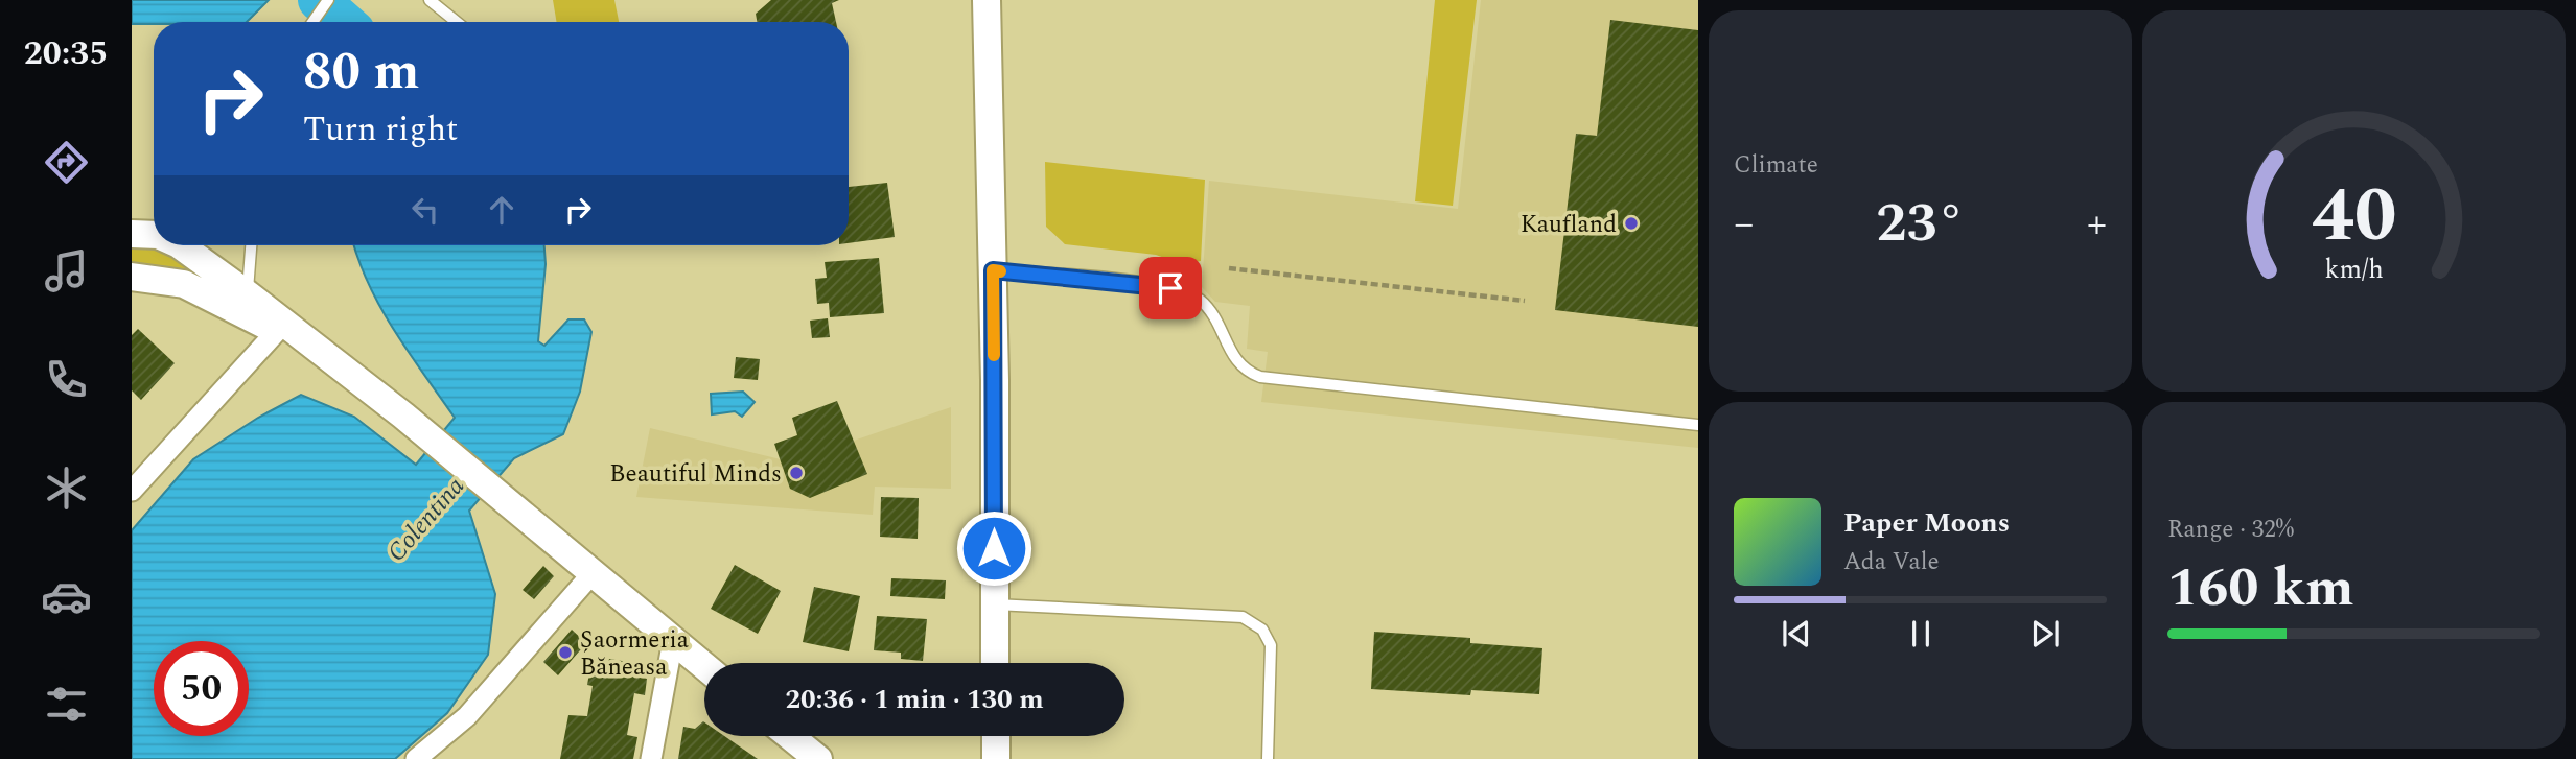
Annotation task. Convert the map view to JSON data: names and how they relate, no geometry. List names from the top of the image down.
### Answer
{
  "water": ["Colentina"],
  "places": ["Kaufland", "Beautiful Minds", "Șaormeria Băneasa"],
  "page": {
    "tabs": "20:35",
    "tile": [
      "Climate",
      ["Range · 32%", "160 km"]
    ],
    "turn": ["80 m", "Turn right"],
    "heat": ["−", "23°", "+"],
    "song": ["Paper Moons", "Ada Vale"],
    "limit": "50",
    "trip": "20:36 · 1 min · 130 m",
    "gauge": ["40", "km/h"]
  }
}
